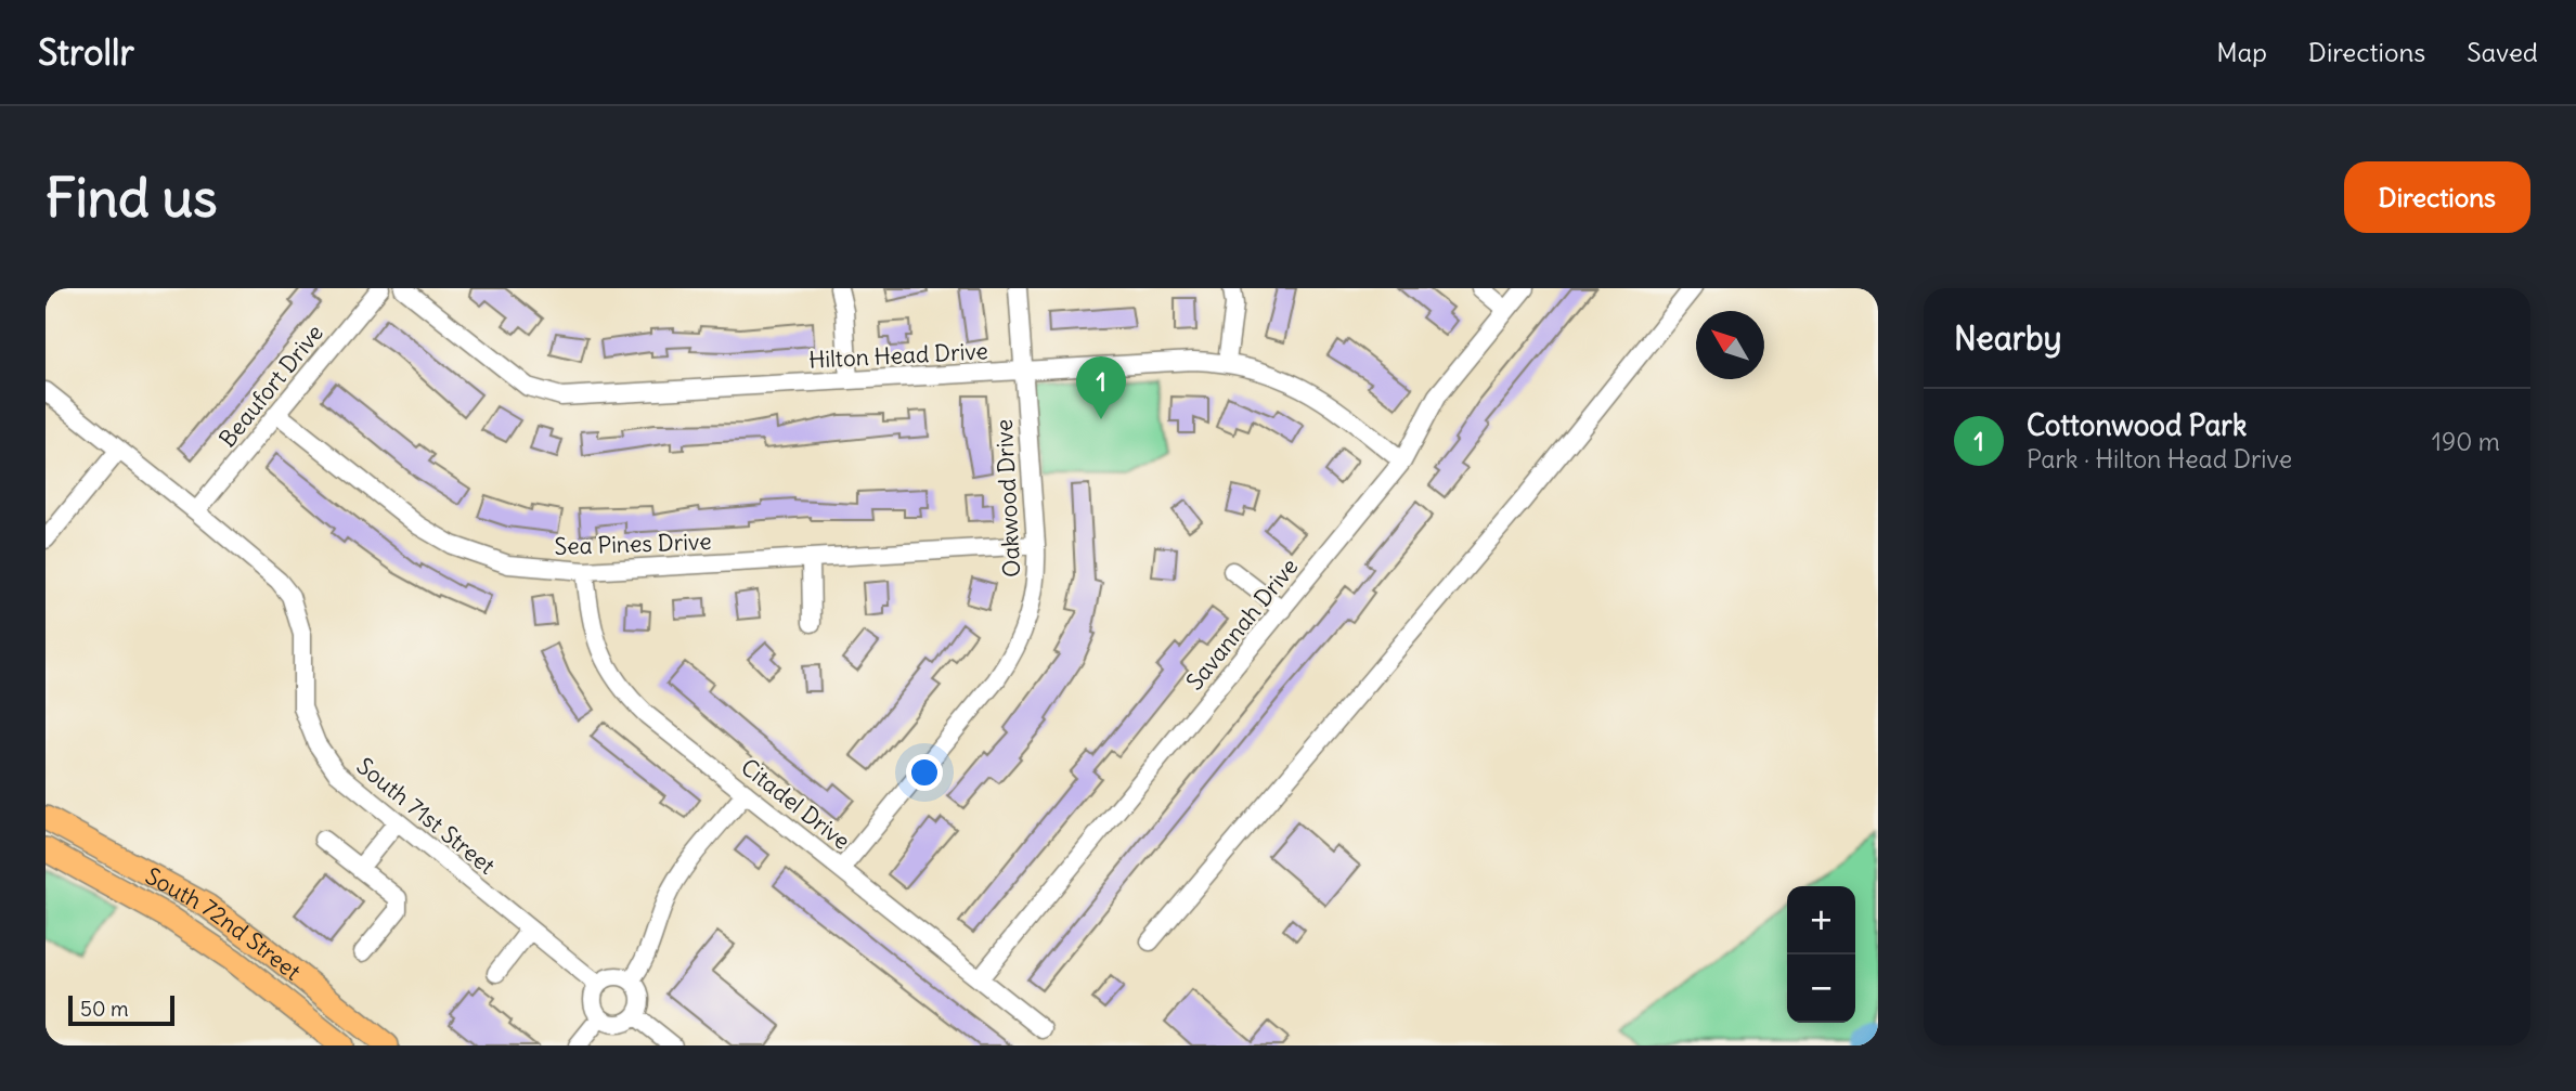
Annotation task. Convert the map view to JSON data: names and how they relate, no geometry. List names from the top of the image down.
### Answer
{
  "streets": {
    "main road": ["South 72nd Street"],
    "street": [
      "Hilton Head Drive",
      "Beaufort Drive",
      "Oakwood Drive",
      "Sea Pines Drive",
      "Savannah Drive",
      "Citadel Drive",
      "South 71st Street"
    ]
  },
  "crossings": [
    ["Hilton Head Drive", "Oakwood Drive"],
    ["Hilton Head Drive", "Savannah Drive"],
    ["Beaufort Drive", "Sea Pines Drive"],
    ["Beaufort Drive", "South 71st Street"],
    ["Oakwood Drive", "Sea Pines Drive"],
    ["Oakwood Drive", "Citadel Drive"],
    ["Sea Pines Drive", "Citadel Drive"],
    ["Savannah Drive", "Citadel Drive"]
  ],
  "scale_bar": "50 m",
  "north": "top left",
  "page": {
    "header": "Strollr",
    "nav": ["Map", "Directions", "Saved"],
    "buttons": "Directions",
    "title": "Find us",
    "heading": "Nearby",
    "pins": "1",
    "list": [
      {
        "mark": "1",
        "name": "Cottonwood Park",
        "note": "Park · Hilton Head Drive",
        "value": "190 m"
      }
    ],
    "map_buttons": ["+", "−"],
    "scale": "50 m"
  }
}
